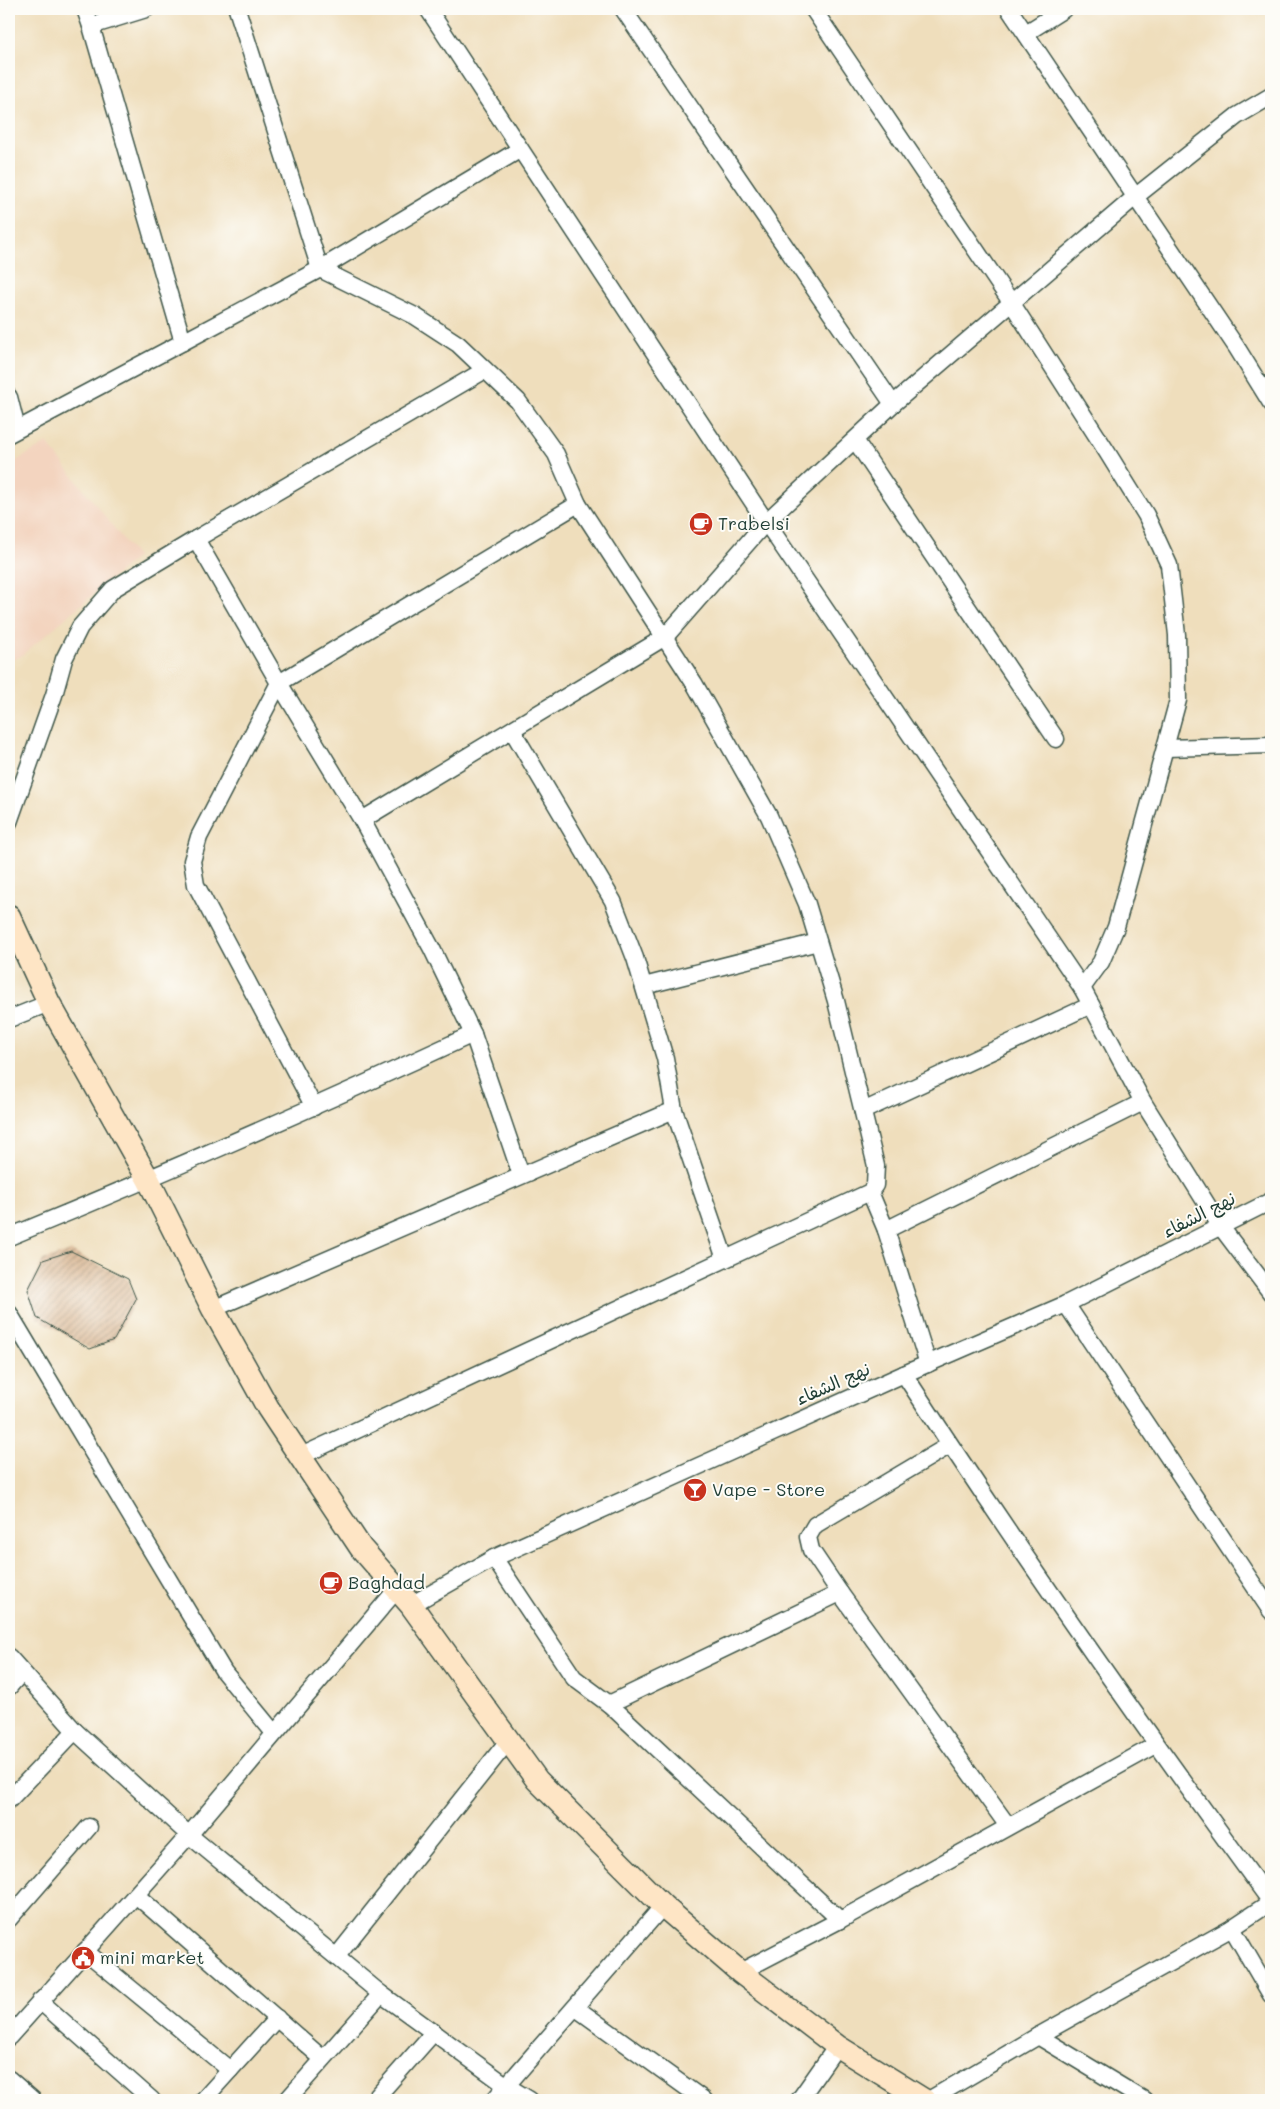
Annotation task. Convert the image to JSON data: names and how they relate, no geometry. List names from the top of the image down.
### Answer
{
  "streets": {
    "street": ["نهج الشفاء"]
  },
  "places": {
    "cafe": ["Trabelsi", "Baghdad"],
    "bar": ["Vape - Store"],
    "public building": ["mini market"]
  }
}
